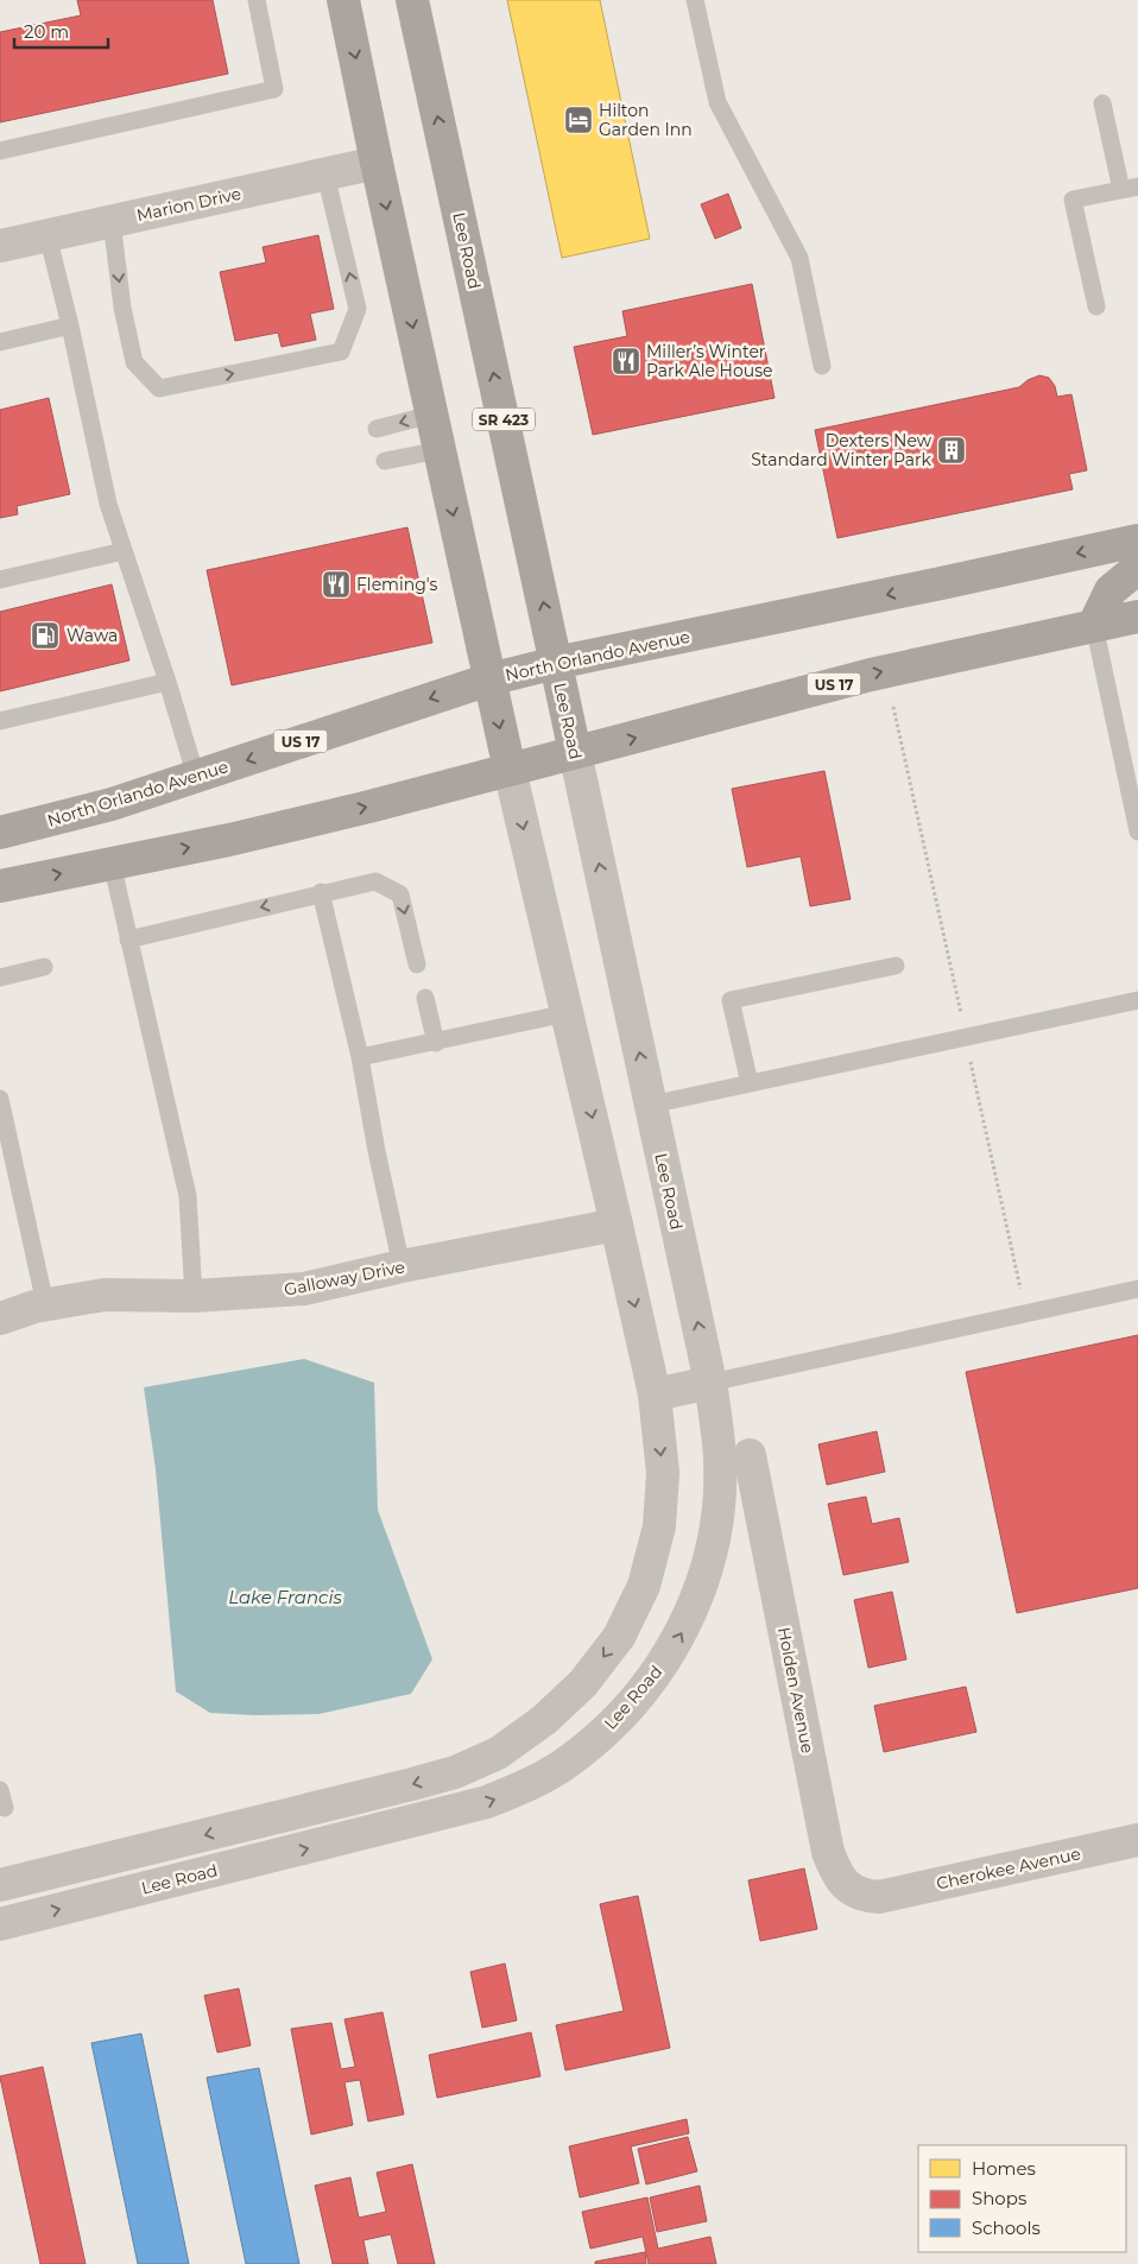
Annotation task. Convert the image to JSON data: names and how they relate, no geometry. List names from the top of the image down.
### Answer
{
  "streets": {
    "main road": [
      "Lee Road",
      "SR 423",
      "North Orlando Avenue",
      "US 17"
    ],
    "street": [
      "Marion Drive",
      "Galloway Drive",
      "Holden Avenue",
      "Cherokee Avenue"
    ]
  },
  "crossings": [
    ["Lee Road", "North Orlando Avenue"],
    ["Lee Road", "US 17"],
    ["Holden Avenue", "Cherokee Avenue"]
  ],
  "one_way": ["Lee Road"],
  "water": ["Lake Francis"],
  "places": {
    "hotel": ["Hilton Garden Inn"],
    "restaurant": ["Miller’s Winter Park Ale House", "Fleming's"],
    "building": ["Dexters New Standard Winter Park"],
    "fuel station": ["Wawa"]
  },
  "legend": ["Homes", "Shops", "Schools"],
  "scale_bar": "20 m"
}
